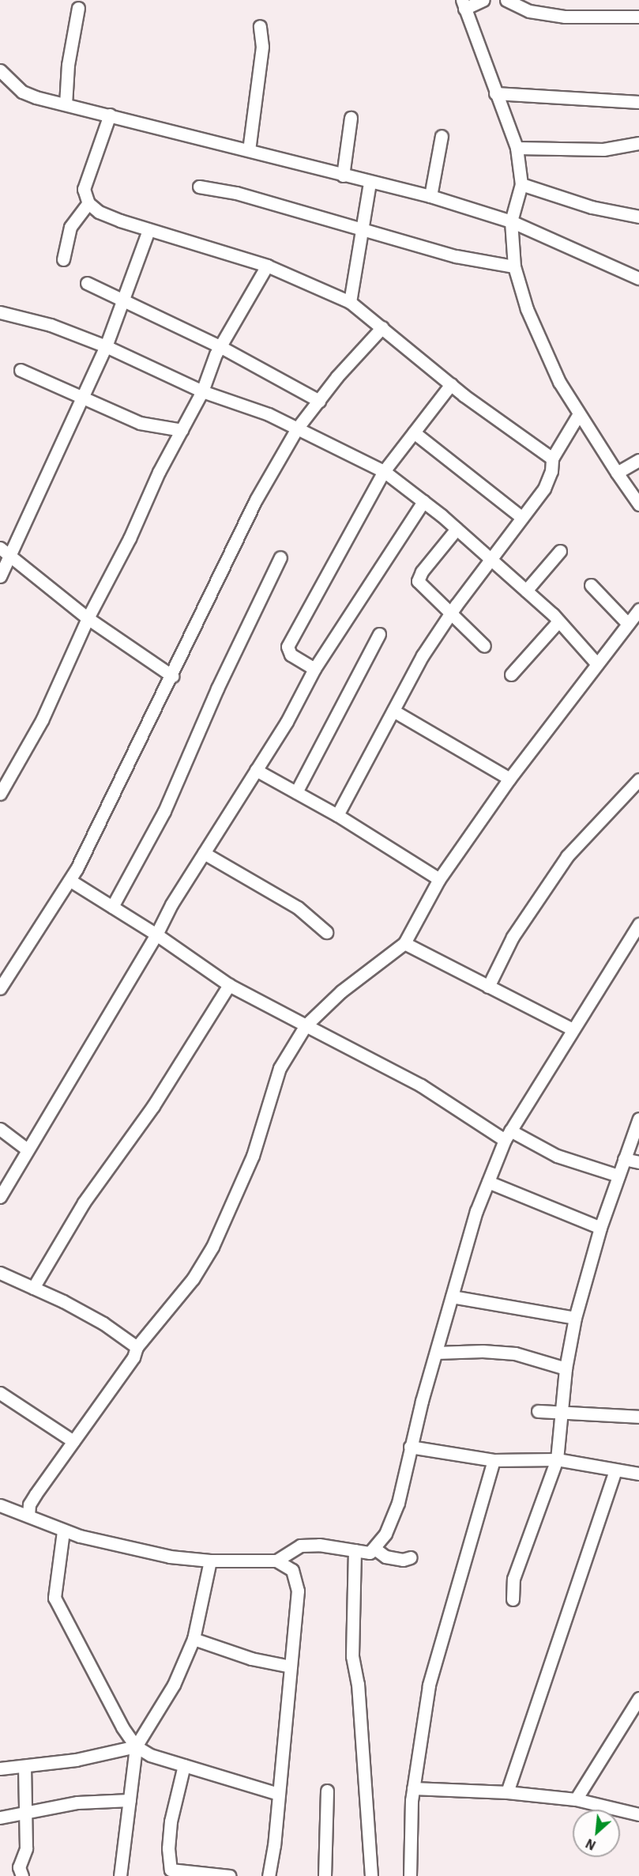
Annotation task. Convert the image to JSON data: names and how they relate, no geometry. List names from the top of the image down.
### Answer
{
  "north": "bottom left"
}
